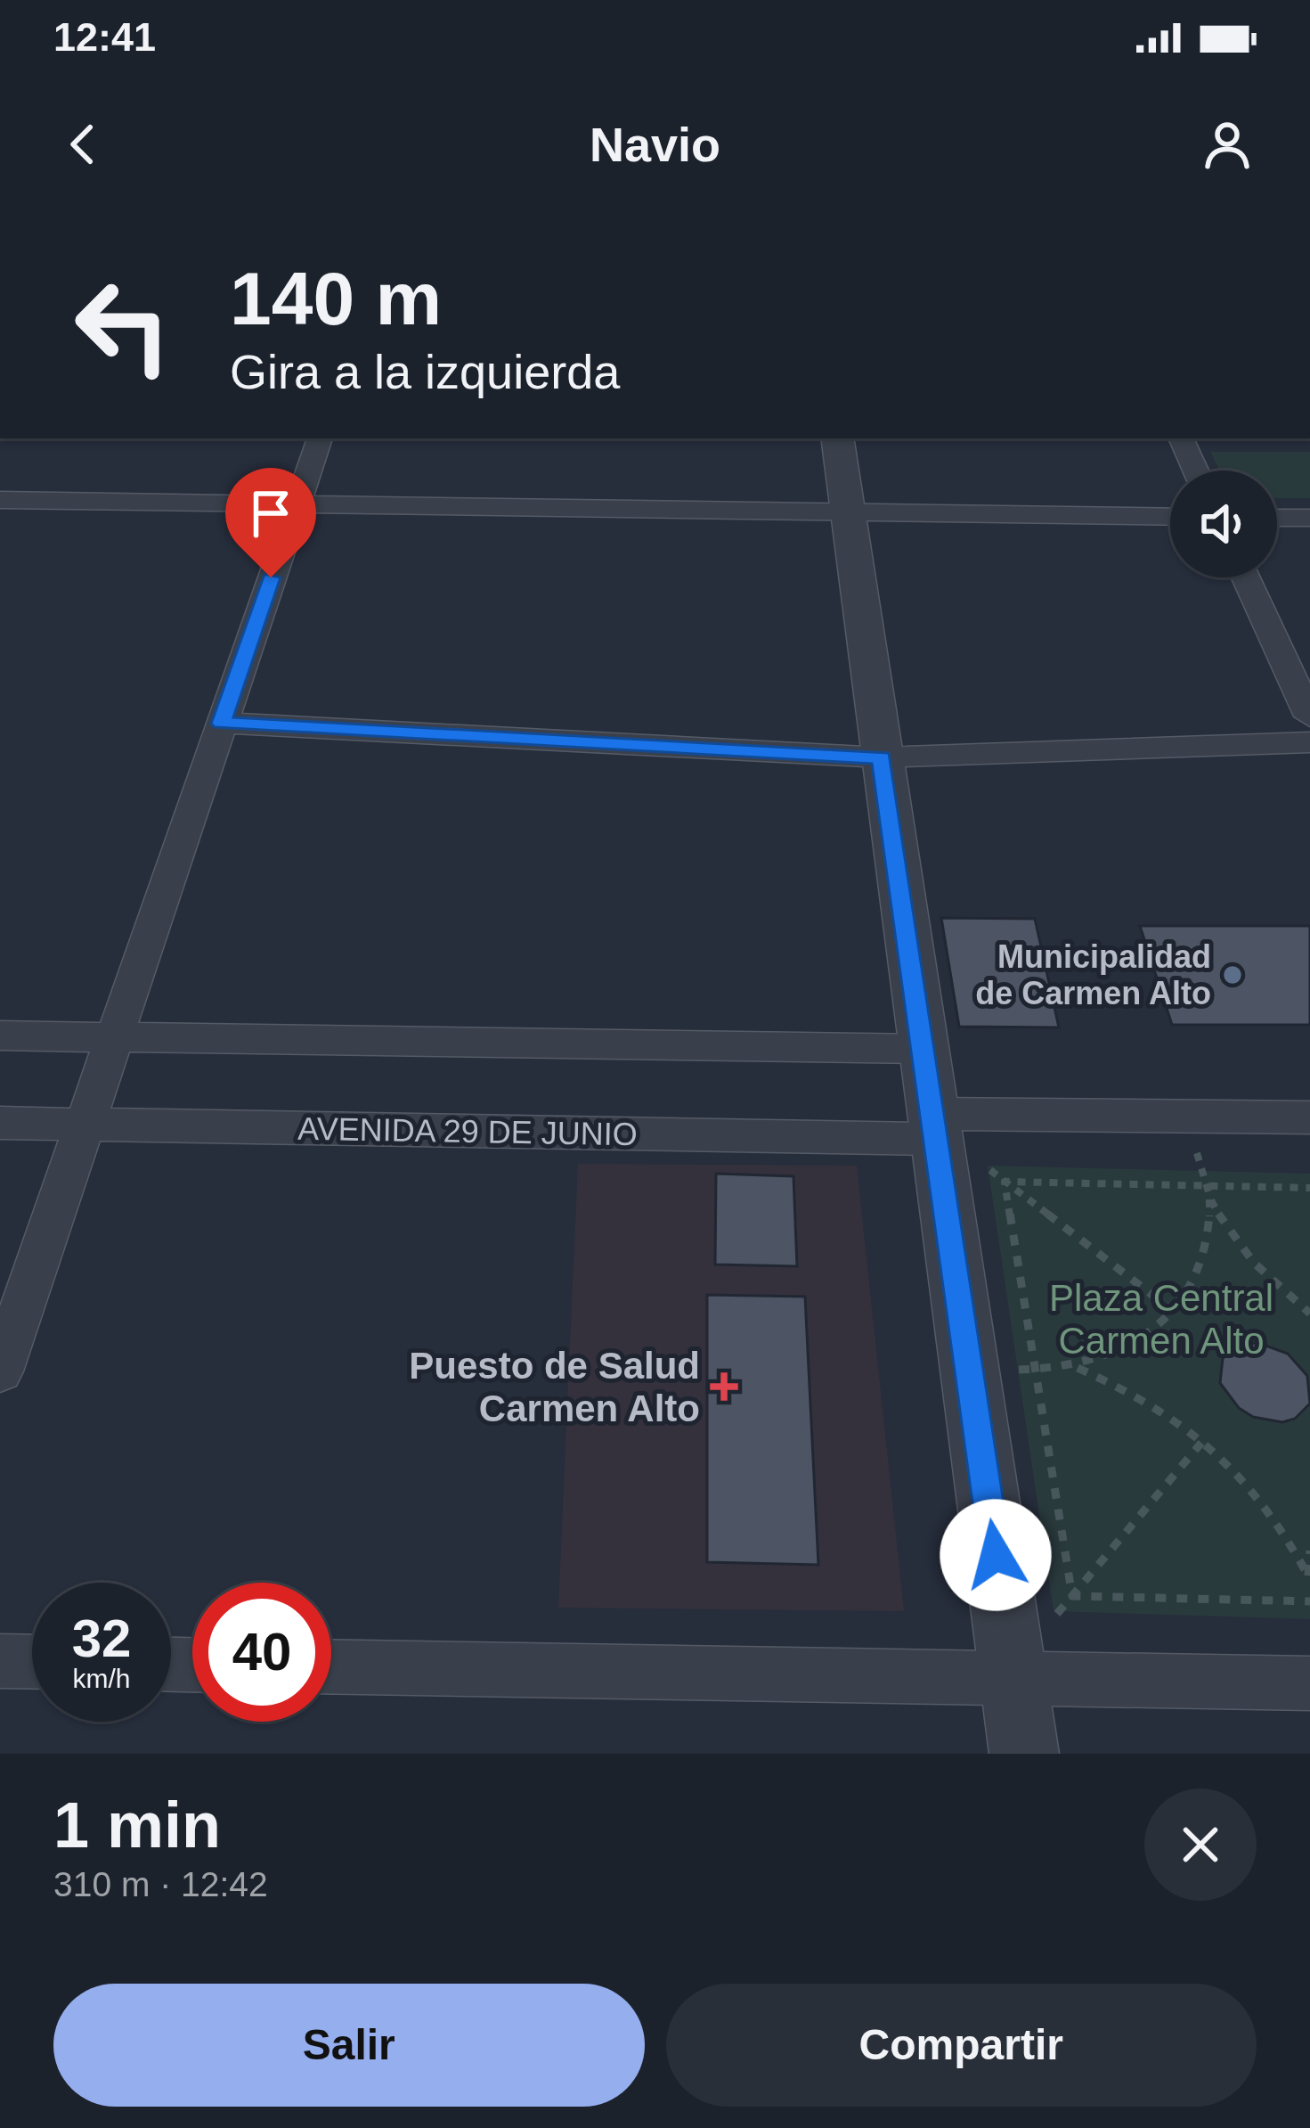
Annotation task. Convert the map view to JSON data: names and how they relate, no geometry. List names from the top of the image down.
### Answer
{
  "streets": {
    "street": ["AVENIDA 29 DE JUNIO"]
  },
  "parks": ["Plaza Central Carmen Alto"],
  "places": {
    "other": ["Municipalidad de Carmen Alto"],
    "health": ["Puesto de Salud Carmen Alto"]
  },
  "page": {
    "status": "12:41",
    "header": "Navio",
    "turn": ["140 m", "Gira a la izquierda"],
    "speed": "32 km/h",
    "limit": "40",
    "heading": ["1 min", "310 m · 12:42"],
    "buttons": ["Salir", "Compartir"]
  }
}
